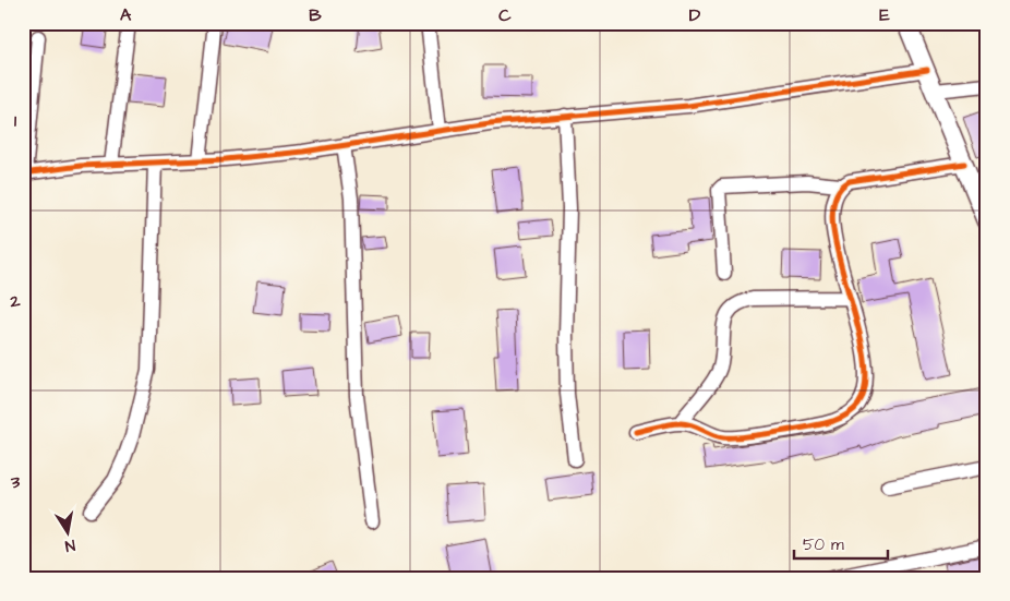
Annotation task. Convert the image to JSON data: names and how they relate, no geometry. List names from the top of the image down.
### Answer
{
  "scale_bar": "50 m",
  "north": "bottom",
  "grid": {
    "columns": [
      "A",
      "B",
      "C",
      "D",
      "E"
    ],
    "rows": ["1", "2", "3"]
  }
}
